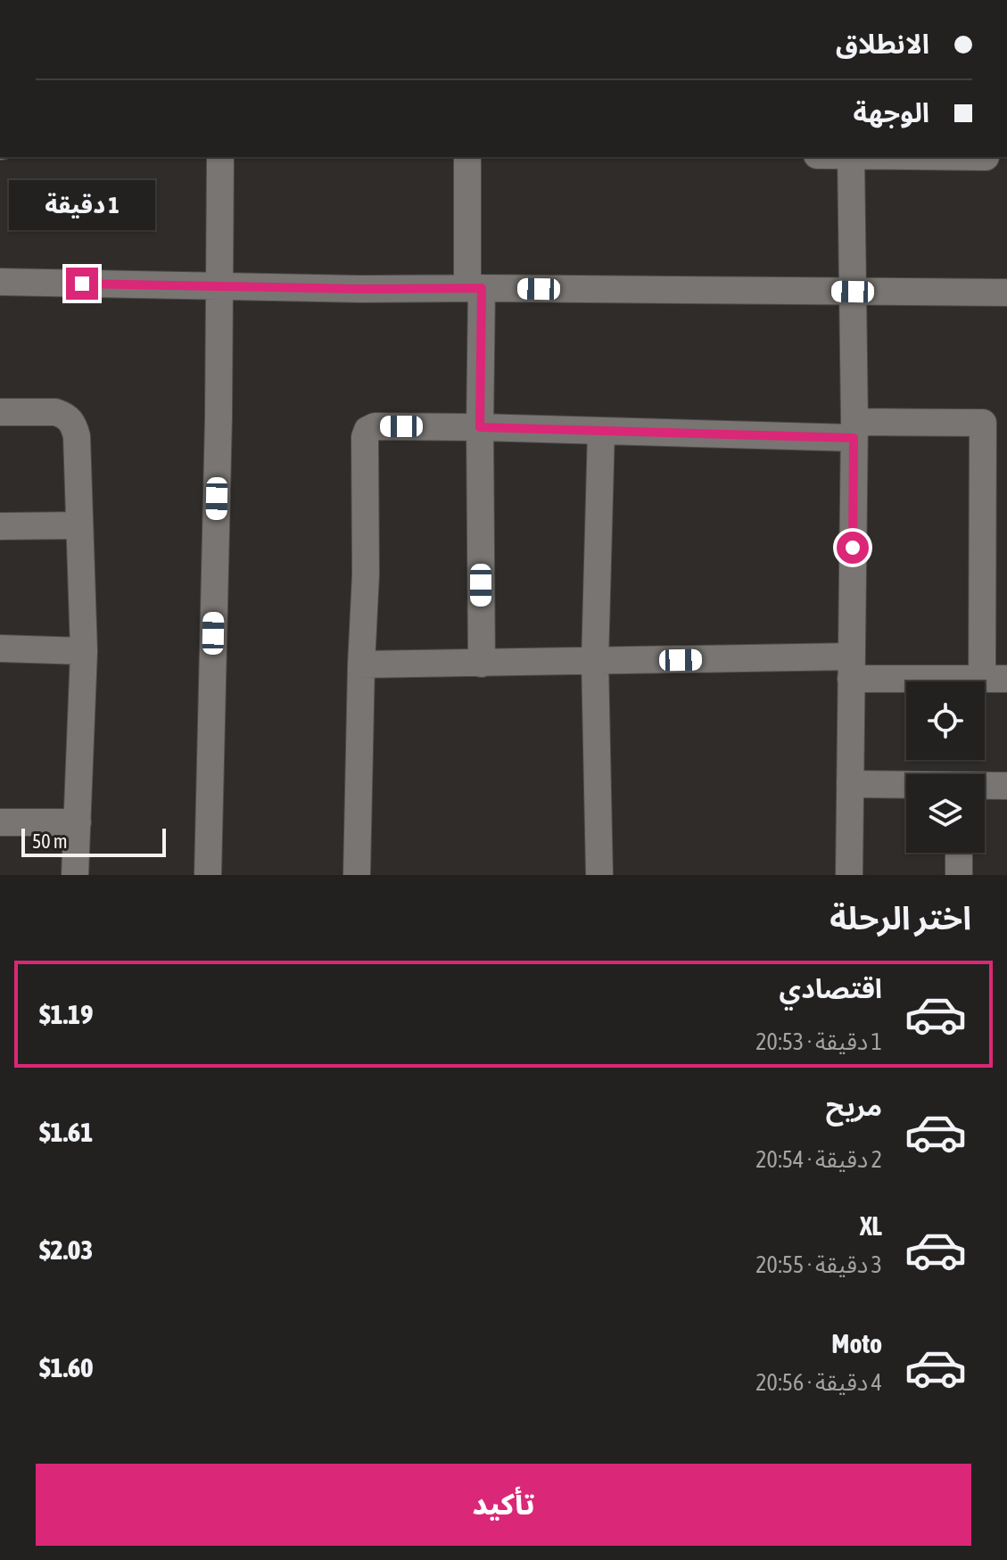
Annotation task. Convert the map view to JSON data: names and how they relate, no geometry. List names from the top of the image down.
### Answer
{
  "scale_bar": "50 m",
  "page": {
    "banner": ["الانطلاق", "الوجهة"],
    "bubble": "1 دقيقة",
    "scale": "50 m",
    "heading": "اختر الرحلة",
    "list": [
      {
        "name": "اقتصادي",
        "note": "1 دقيقة · 20:53",
        "value": "$1.19"
      },
      {
        "name": "مريح",
        "note": "2 دقيقة · 20:54",
        "value": "$1.61"
      },
      {
        "name": "XL",
        "note": "3 دقيقة · 20:55",
        "value": "$2.03"
      },
      {
        "name": "Moto",
        "note": "4 دقيقة · 20:56",
        "value": "$1.60"
      }
    ],
    "buttons": "تأكيد"
  }
}
